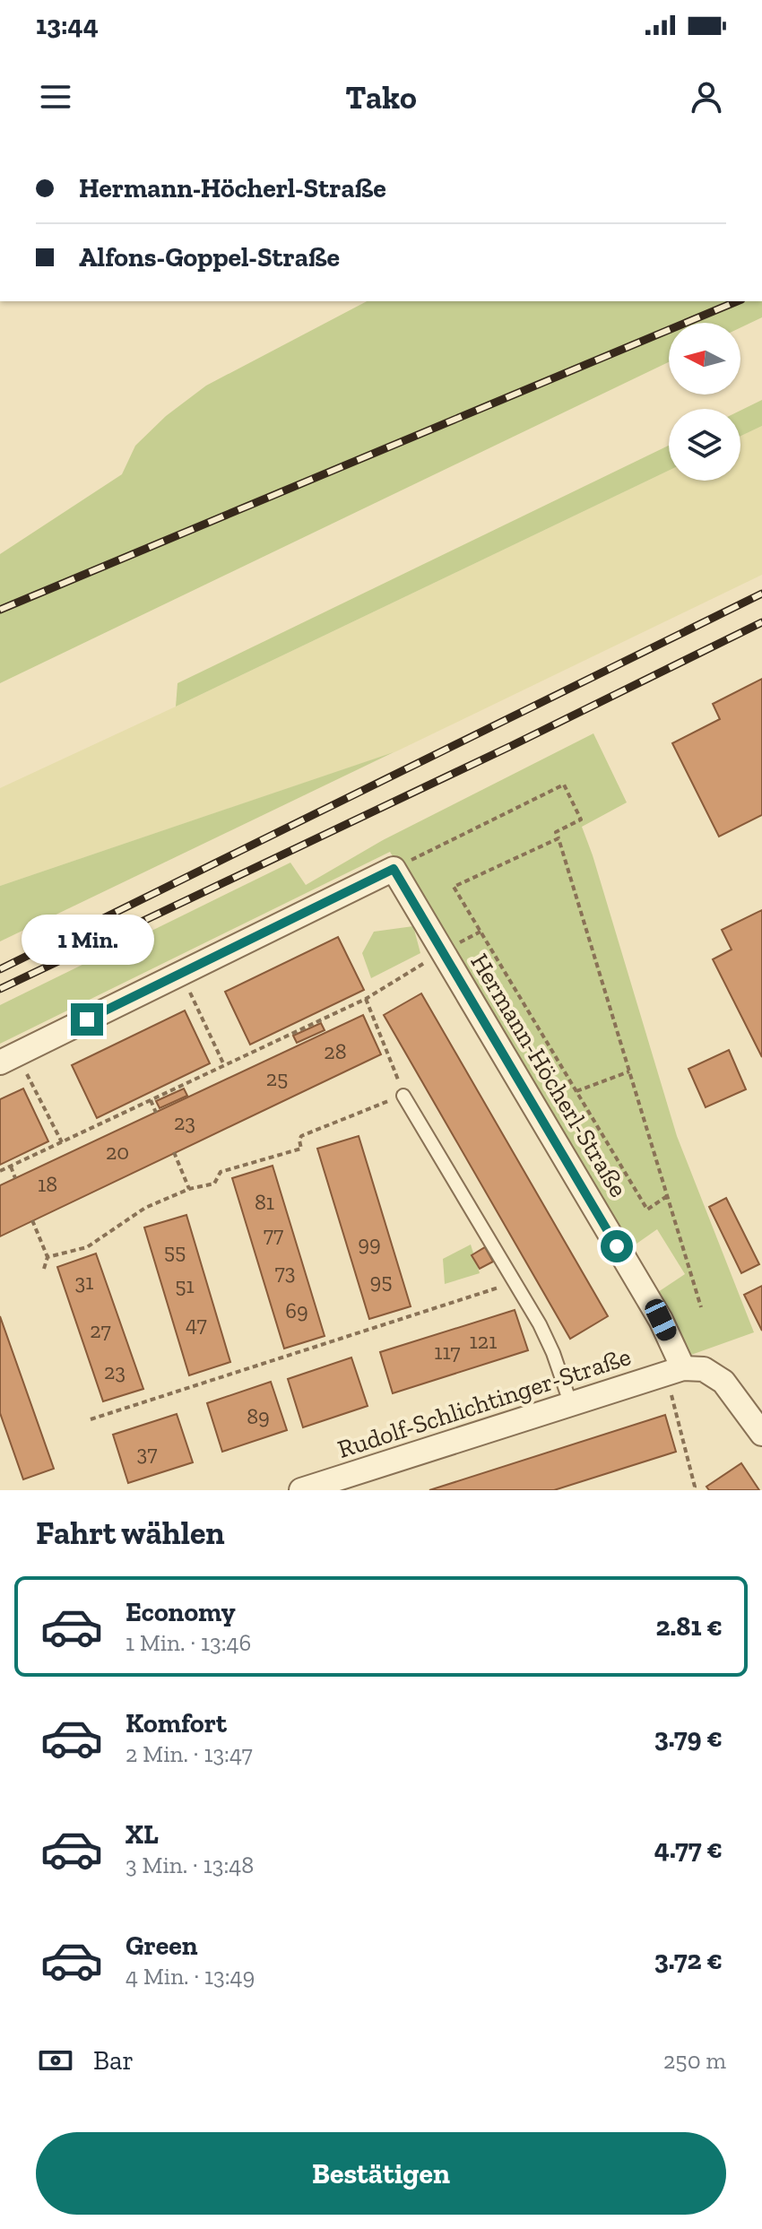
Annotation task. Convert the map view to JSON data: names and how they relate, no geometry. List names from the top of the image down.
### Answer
{
  "streets": {
    "street": ["Hermann-Höcherl-Straße", "Rudolf-Schlichtinger-Straße"]
  },
  "crossings": [
    ["Hermann-Höcherl-Straße", "Rudolf-Schlichtinger-Straße"]
  ],
  "house_numbers": [
    "28",
    "25",
    "23",
    "20",
    "18",
    "81",
    "77",
    "99",
    "55",
    "73",
    "95",
    "31",
    "51",
    "69",
    "47",
    "27",
    "121",
    "117",
    "23",
    "89",
    "37"
  ],
  "north": "left",
  "page": {
    "status": "13:44",
    "header": "Tako",
    "banner": ["Hermann-Höcherl-Straße", "Alfons-Goppel-Straße"],
    "bubble": "1 Min.",
    "heading": "Fahrt wählen",
    "list": [
      {
        "name": "Economy",
        "note": "1 Min. · 13:46",
        "value": "2.81 €"
      },
      {
        "name": "Komfort",
        "note": "2 Min. · 13:47",
        "value": "3.79 €"
      },
      {
        "name": "XL",
        "note": "3 Min. · 13:48",
        "value": "4.77 €"
      },
      {
        "name": "Green",
        "note": "4 Min. · 13:49",
        "value": "3.72 €"
      }
    ],
    "pay": ["Bar", "250 m"],
    "buttons": "Bestätigen"
  }
}
